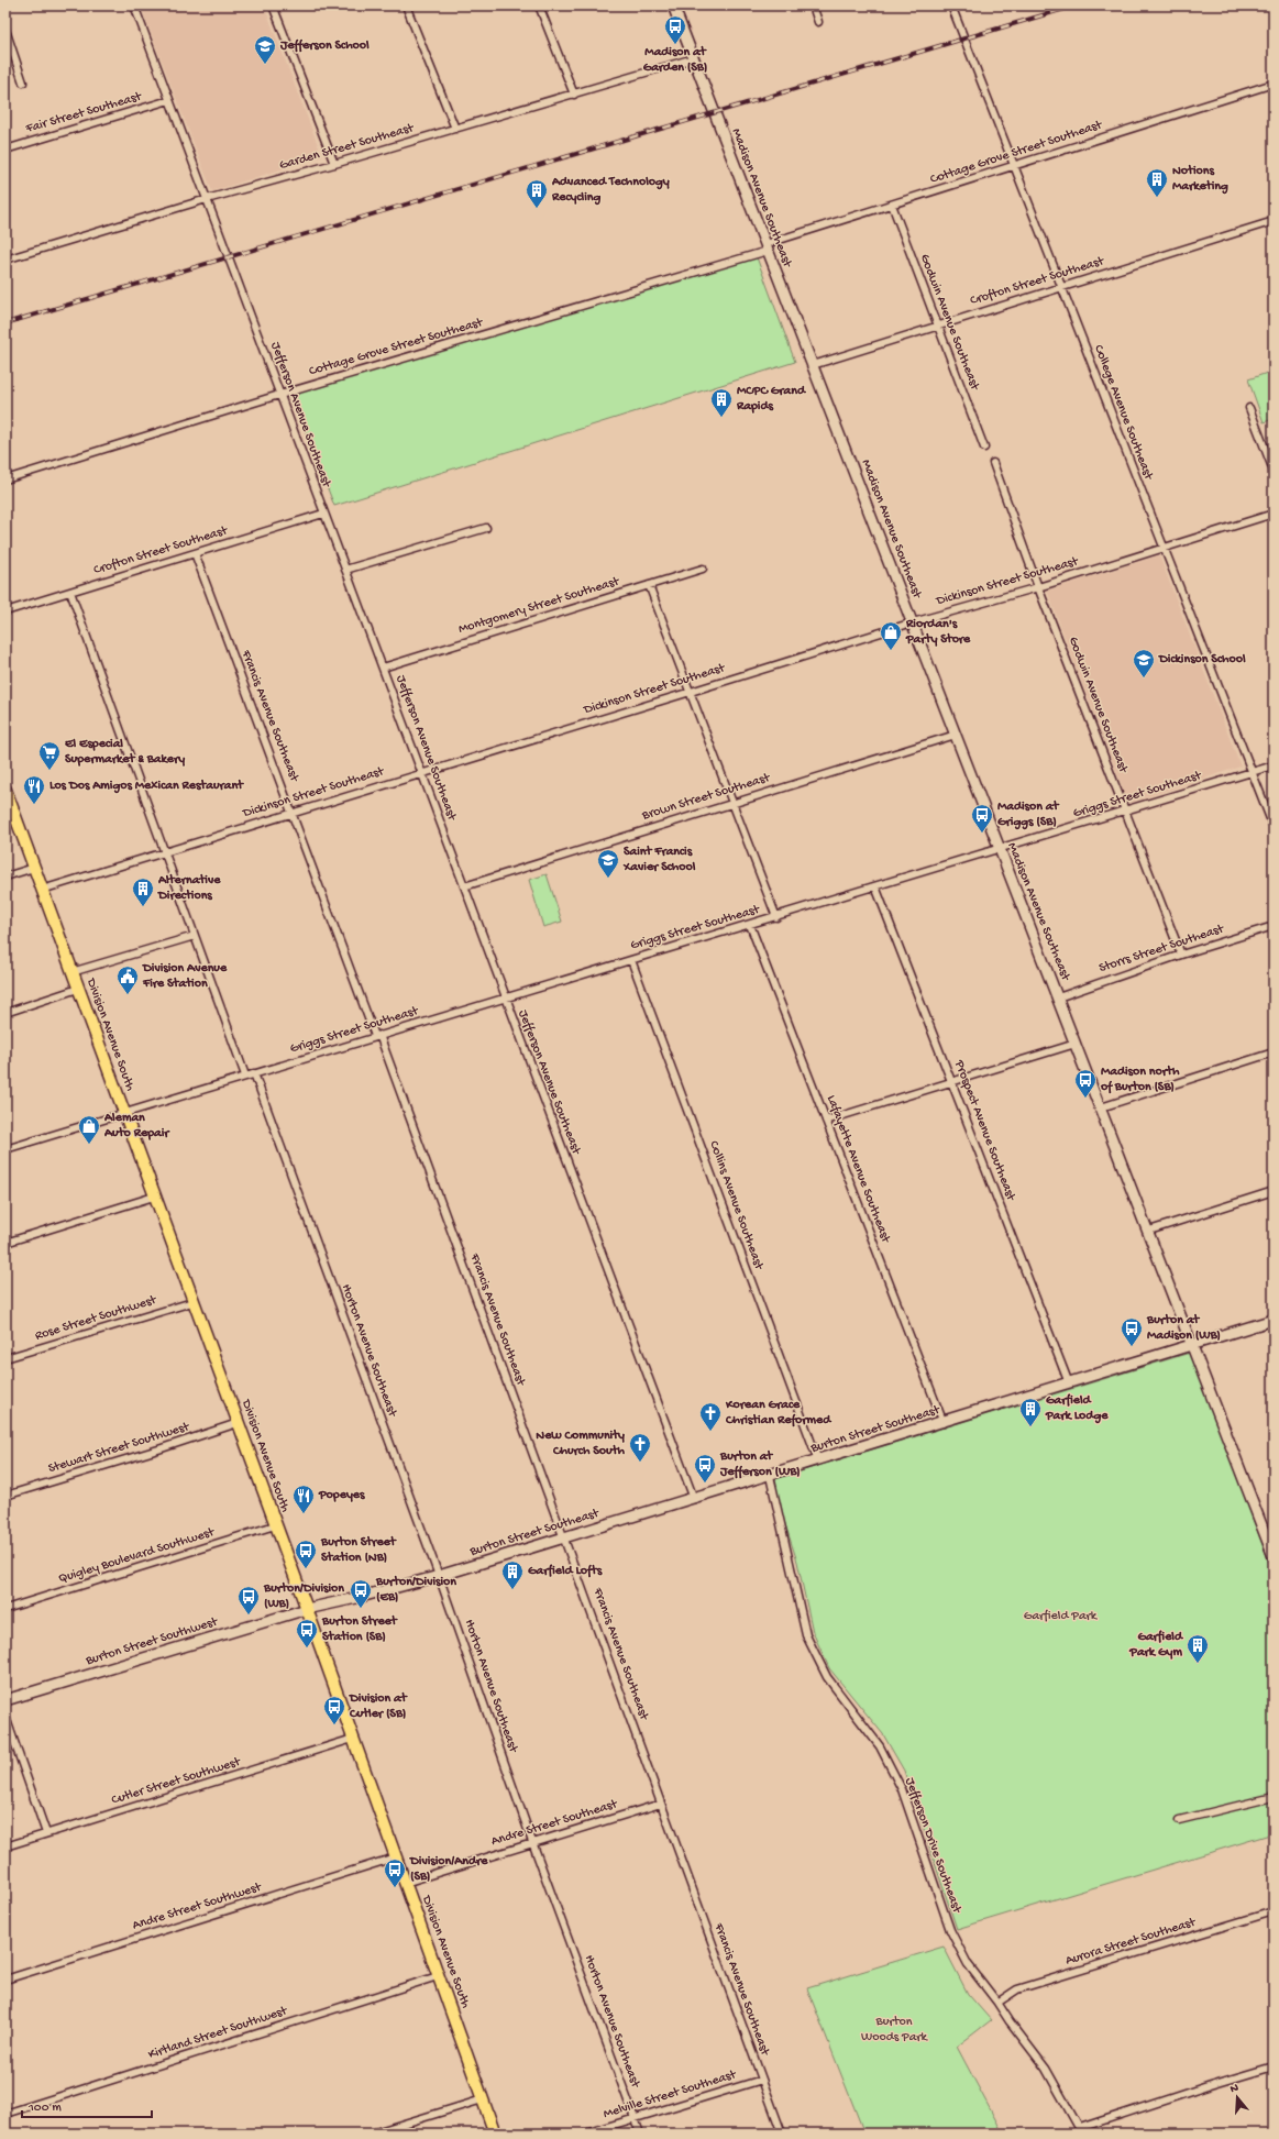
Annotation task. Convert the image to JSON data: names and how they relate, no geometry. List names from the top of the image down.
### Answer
{
  "streets": {
    "main road": ["Division Avenue South"],
    "street": [
      "Fair Street Southeast",
      "Garden Street Southeast",
      "Cottage Grove Street Southeast",
      "Madison Avenue Southeast",
      "Crofton Street Southeast",
      "Godwin Avenue Southeast",
      "College Avenue Southeast",
      "Jefferson Avenue Southeast",
      "Dickinson Street Southeast",
      "Montgomery Street Southeast",
      "Francis Avenue Southeast",
      "Griggs Street Southeast",
      "Brown Street Southeast",
      "Storrs Street Southeast",
      "Prospect Avenue Southeast",
      "Lafayette Avenue Southeast",
      "Collins Avenue Southeast",
      "Rose Street Southwest",
      "Horton Avenue Southeast",
      "Burton Street Southeast",
      "Stewart Street Southwest",
      "Quigley Boulevard Southwest",
      "Burton Street Southwest",
      "Cutler Street Southwest",
      "Andre Street Southeast",
      "Jefferson Drive Southeast",
      "Andre Street Southwest",
      "Aurora Street Southeast",
      "Kirtland Street Southwest",
      "Melville Street Southeast"
    ]
  },
  "crossings": [
    ["Fair Street Southeast", "Jefferson Avenue Southeast"],
    ["Garden Street Southeast", "Madison Avenue Southeast"],
    ["Garden Street Southeast", "Jefferson Avenue Southeast"],
    ["Cottage Grove Street Southeast", "Madison Avenue Southeast"],
    ["Cottage Grove Street Southeast", "Godwin Avenue Southeast"],
    ["Cottage Grove Street Southeast", "College Avenue Southeast"],
    ["Cottage Grove Street Southeast", "Jefferson Avenue Southeast"],
    ["Madison Avenue Southeast", "Crofton Street Southeast"],
    ["Madison Avenue Southeast", "Dickinson Street Southeast"],
    ["Madison Avenue Southeast", "Griggs Street Southeast"],
    ["Madison Avenue Southeast", "Brown Street Southeast"],
    ["Madison Avenue Southeast", "Storrs Street Southeast"],
    ["Madison Avenue Southeast", "Burton Street Southeast"],
    ["Crofton Street Southeast", "Godwin Avenue Southeast"],
    ["Crofton Street Southeast", "College Avenue Southeast"],
    ["Crofton Street Southeast", "Jefferson Avenue Southeast"],
    ["Crofton Street Southeast", "Francis Avenue Southeast"],
    ["Godwin Avenue Southeast", "Dickinson Street Southeast"],
    ["Godwin Avenue Southeast", "Griggs Street Southeast"],
    ["Godwin Avenue Southeast", "Storrs Street Southeast"],
    ["College Avenue Southeast", "Dickinson Street Southeast"],
    ["College Avenue Southeast", "Griggs Street Southeast"],
    ["Jefferson Avenue Southeast", "Dickinson Street Southeast"],
    ["Jefferson Avenue Southeast", "Montgomery Street Southeast"],
    ["Jefferson Avenue Southeast", "Griggs Street Southeast"],
    ["Jefferson Avenue Southeast", "Brown Street Southeast"],
    ["Jefferson Avenue Southeast", "Burton Street Southeast"],
    ["Dickinson Street Southeast", "Francis Avenue Southeast"],
    ["Dickinson Street Southeast", "Division Avenue South"],
    ["Francis Avenue Southeast", "Griggs Street Southeast"],
    ["Francis Avenue Southeast", "Burton Street Southeast"],
    ["Francis Avenue Southeast", "Andre Street Southeast"],
    ["Francis Avenue Southeast", "Melville Street Southeast"],
    ["Griggs Street Southeast", "Division Avenue South"],
    ["Griggs Street Southeast", "Prospect Avenue Southeast"],
    ["Griggs Street Southeast", "Lafayette Avenue Southeast"],
    ["Griggs Street Southeast", "Collins Avenue Southeast"],
    ["Griggs Street Southeast", "Horton Avenue Southeast"],
    ["Division Avenue South", "Rose Street Southwest"],
    ["Division Avenue South", "Burton Street Southeast"],
    ["Division Avenue South", "Stewart Street Southwest"],
    ["Division Avenue South", "Quigley Boulevard Southwest"],
    ["Division Avenue South", "Burton Street Southwest"],
    ["Division Avenue South", "Cutler Street Southwest"],
    ["Division Avenue South", "Andre Street Southeast"],
    ["Division Avenue South", "Andre Street Southwest"],
    ["Division Avenue South", "Kirtland Street Southwest"],
    ["Prospect Avenue Southeast", "Burton Street Southeast"],
    ["Lafayette Avenue Southeast", "Burton Street Southeast"],
    ["Collins Avenue Southeast", "Burton Street Southeast"],
    ["Horton Avenue Southeast", "Burton Street Southeast"],
    ["Horton Avenue Southeast", "Andre Street Southeast"],
    ["Horton Avenue Southeast", "Melville Street Southeast"],
    ["Burton Street Southeast", "Burton Street Southwest"],
    ["Burton Street Southeast", "Jefferson Drive Southeast"],
    ["Jefferson Drive Southeast", "Aurora Street Southeast"]
  ],
  "parks": ["Garfield Park", "Burton Woods Park"],
  "places": {
    "bus stop": [
      "Madison at Garden (SB)",
      "Madison at Griggs (SB)",
      "Madison north of Burton (SB)",
      "Burton at Madison (WB)",
      "Burton at Jefferson (WB)",
      "Burton Street Station (NB)",
      "Burton/Division (EB)",
      "Burton/Division (WB)",
      "Burton Street Station (SB)",
      "Division at Cutler (SB)",
      "Division/Andre (SB)"
    ],
    "school or university": ["Jefferson School", "Dickinson School", "Saint Francis Xavier School"],
    "building": [
      "Notions Marketing",
      "Advanced Technology Recycling",
      "MCPC Grand Rapids",
      "Alternative Directions",
      "Garfield Park Lodge",
      "Garfield Lofts",
      "Garfield Park Gym"
    ],
    "shop": ["Riordan's Party Store", "Aleman Auto Repair"],
    "supermarket": ["El Especial Supermarket & Bakery"],
    "restaurant": ["Los Dos Amigos Mexican Restaurant", "Popeyes"],
    "public building": ["Division Avenue Fire Station"],
    "church": ["Korean Grace Christian Reformed", "New Community Church South"]
  },
  "scale_bar": "100 m",
  "north": "top"
}
